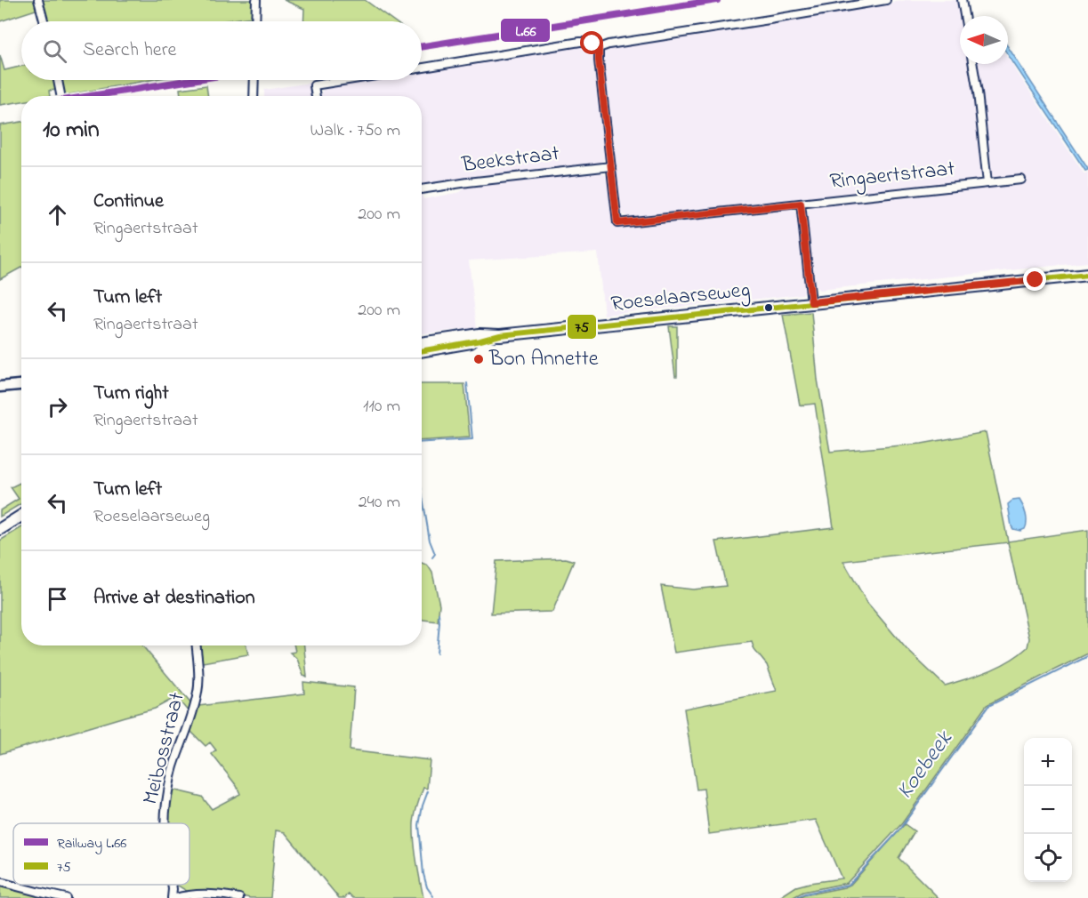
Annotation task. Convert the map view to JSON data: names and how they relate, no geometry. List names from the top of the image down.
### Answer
{
  "streets": {
    "main road": ["Roeselaarseweg"],
    "street": ["Beekstraat", "Ringaertstraat", "Meibosstraat"]
  },
  "crossings": [
    ["Beekstraat", "Ringaertstraat"],
    ["Ringaertstraat", "Roeselaarseweg"]
  ],
  "water": ["Koebeek"],
  "places": ["Bon Annette"],
  "lines": ["rail line L.66", "transit line 75"],
  "legend": ["Railway L.66", "75"],
  "north": "left",
  "page": {
    "search": "Search here",
    "heading": ["10 min", "Walk · 750 m"],
    "list": [
      ["Continue", "Ringaertstraat", "200 m"],
      ["Turn left", "Ringaertstraat", "200 m"],
      ["Turn right", "Ringaertstraat", "110 m"],
      ["Turn left", "Roeselaarseweg", "240 m"],
      "Arrive at destination"
    ],
    "map_buttons": ["+", "−"]
  }
}
